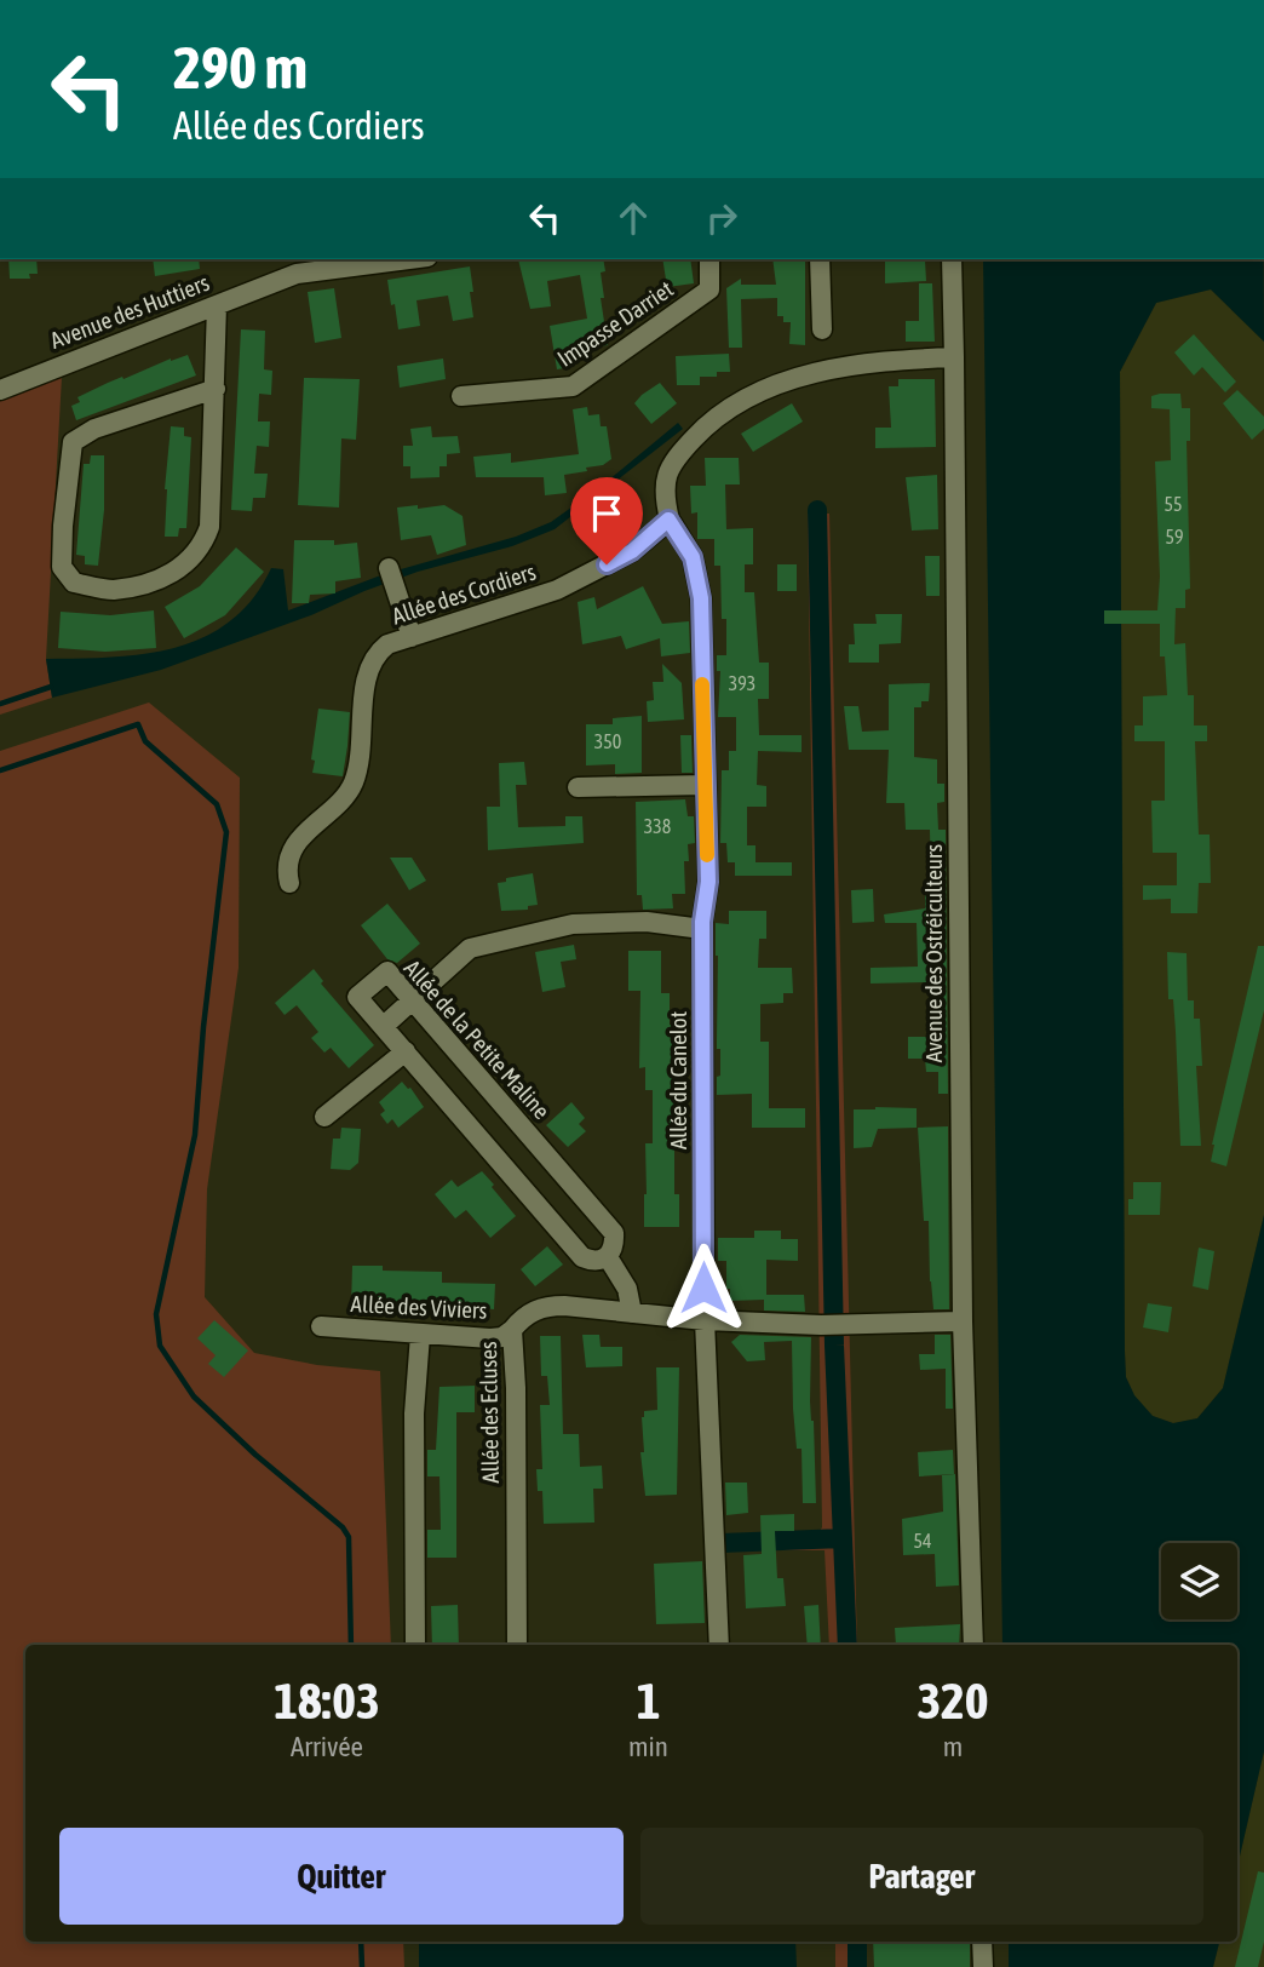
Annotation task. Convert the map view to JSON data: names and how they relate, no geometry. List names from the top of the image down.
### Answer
{
  "streets": {
    "street": [
      "Avenue des Huttiers",
      "Impasse Darriet",
      "Allée des Cordiers",
      "Avenue des Ostréiculteurs",
      "Allée de la Petite Maline",
      "Allée du Canelot",
      "Allée des Viviers",
      "Allée des Ecluses"
    ]
  },
  "crossings": [
    ["Allée des Cordiers", "Allée du Canelot"],
    ["Avenue des Ostréiculteurs", "Allée des Ecluses"],
    ["Allée de la Petite Maline", "Allée des Ecluses"],
    ["Allée du Canelot", "Allée des Ecluses"],
    ["Allée des Viviers", "Allée des Ecluses"]
  ],
  "house_numbers": [
    "55",
    "59",
    "393",
    "350",
    "338",
    "54"
  ],
  "page": {
    "turn": ["290 m", "Allée des Cordiers"],
    "eta": [
      "18:03",
      "Arrivée",
      "1",
      "min",
      "320",
      "m"
    ],
    "buttons": ["Quitter", "Partager"]
  }
}
